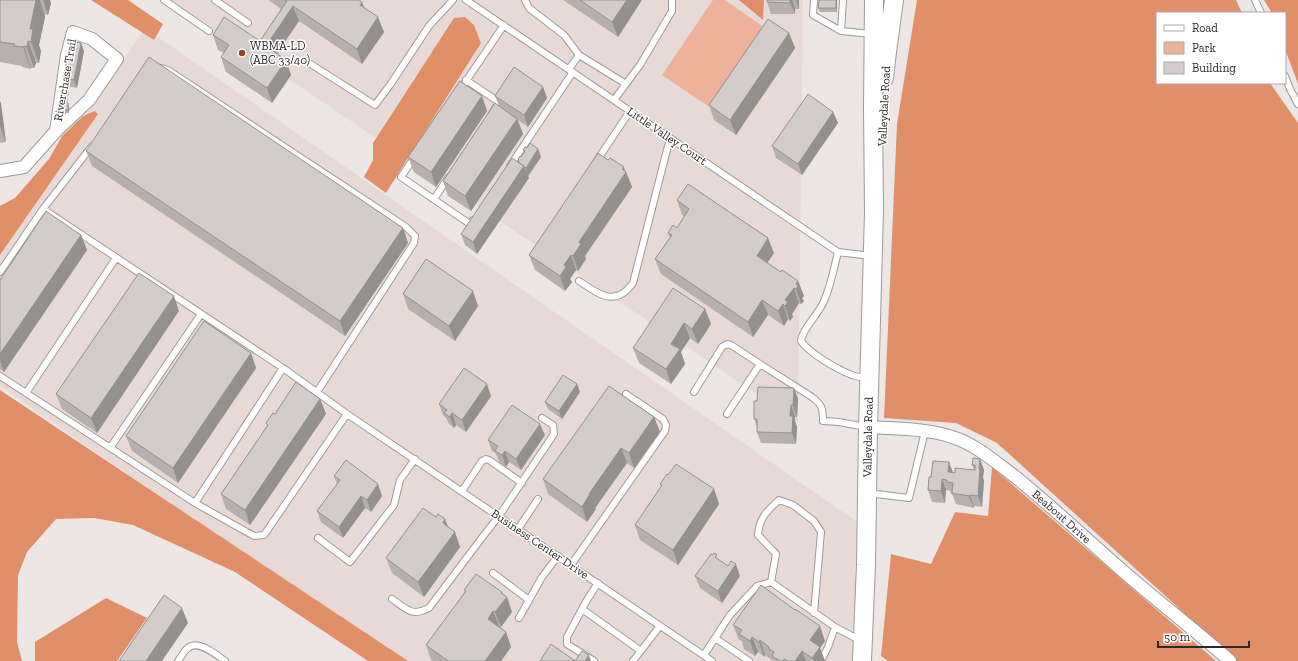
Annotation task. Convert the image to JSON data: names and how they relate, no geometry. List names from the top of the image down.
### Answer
{
  "streets": {
    "main road": ["Valleydale Road"],
    "street": ["Riverchase Trail", "Beabout Drive"],
    "lane": ["Little Valley Court", "Business Center Drive"]
  },
  "crossings": [
    ["Valleydale Road", "Little Valley Court"],
    ["Valleydale Road", "Beabout Drive"]
  ],
  "places": ["WBMA-LD (ABC 33/40)"],
  "legend": ["Road", "Park", "Building"],
  "scale_bar": "50 m"
}
